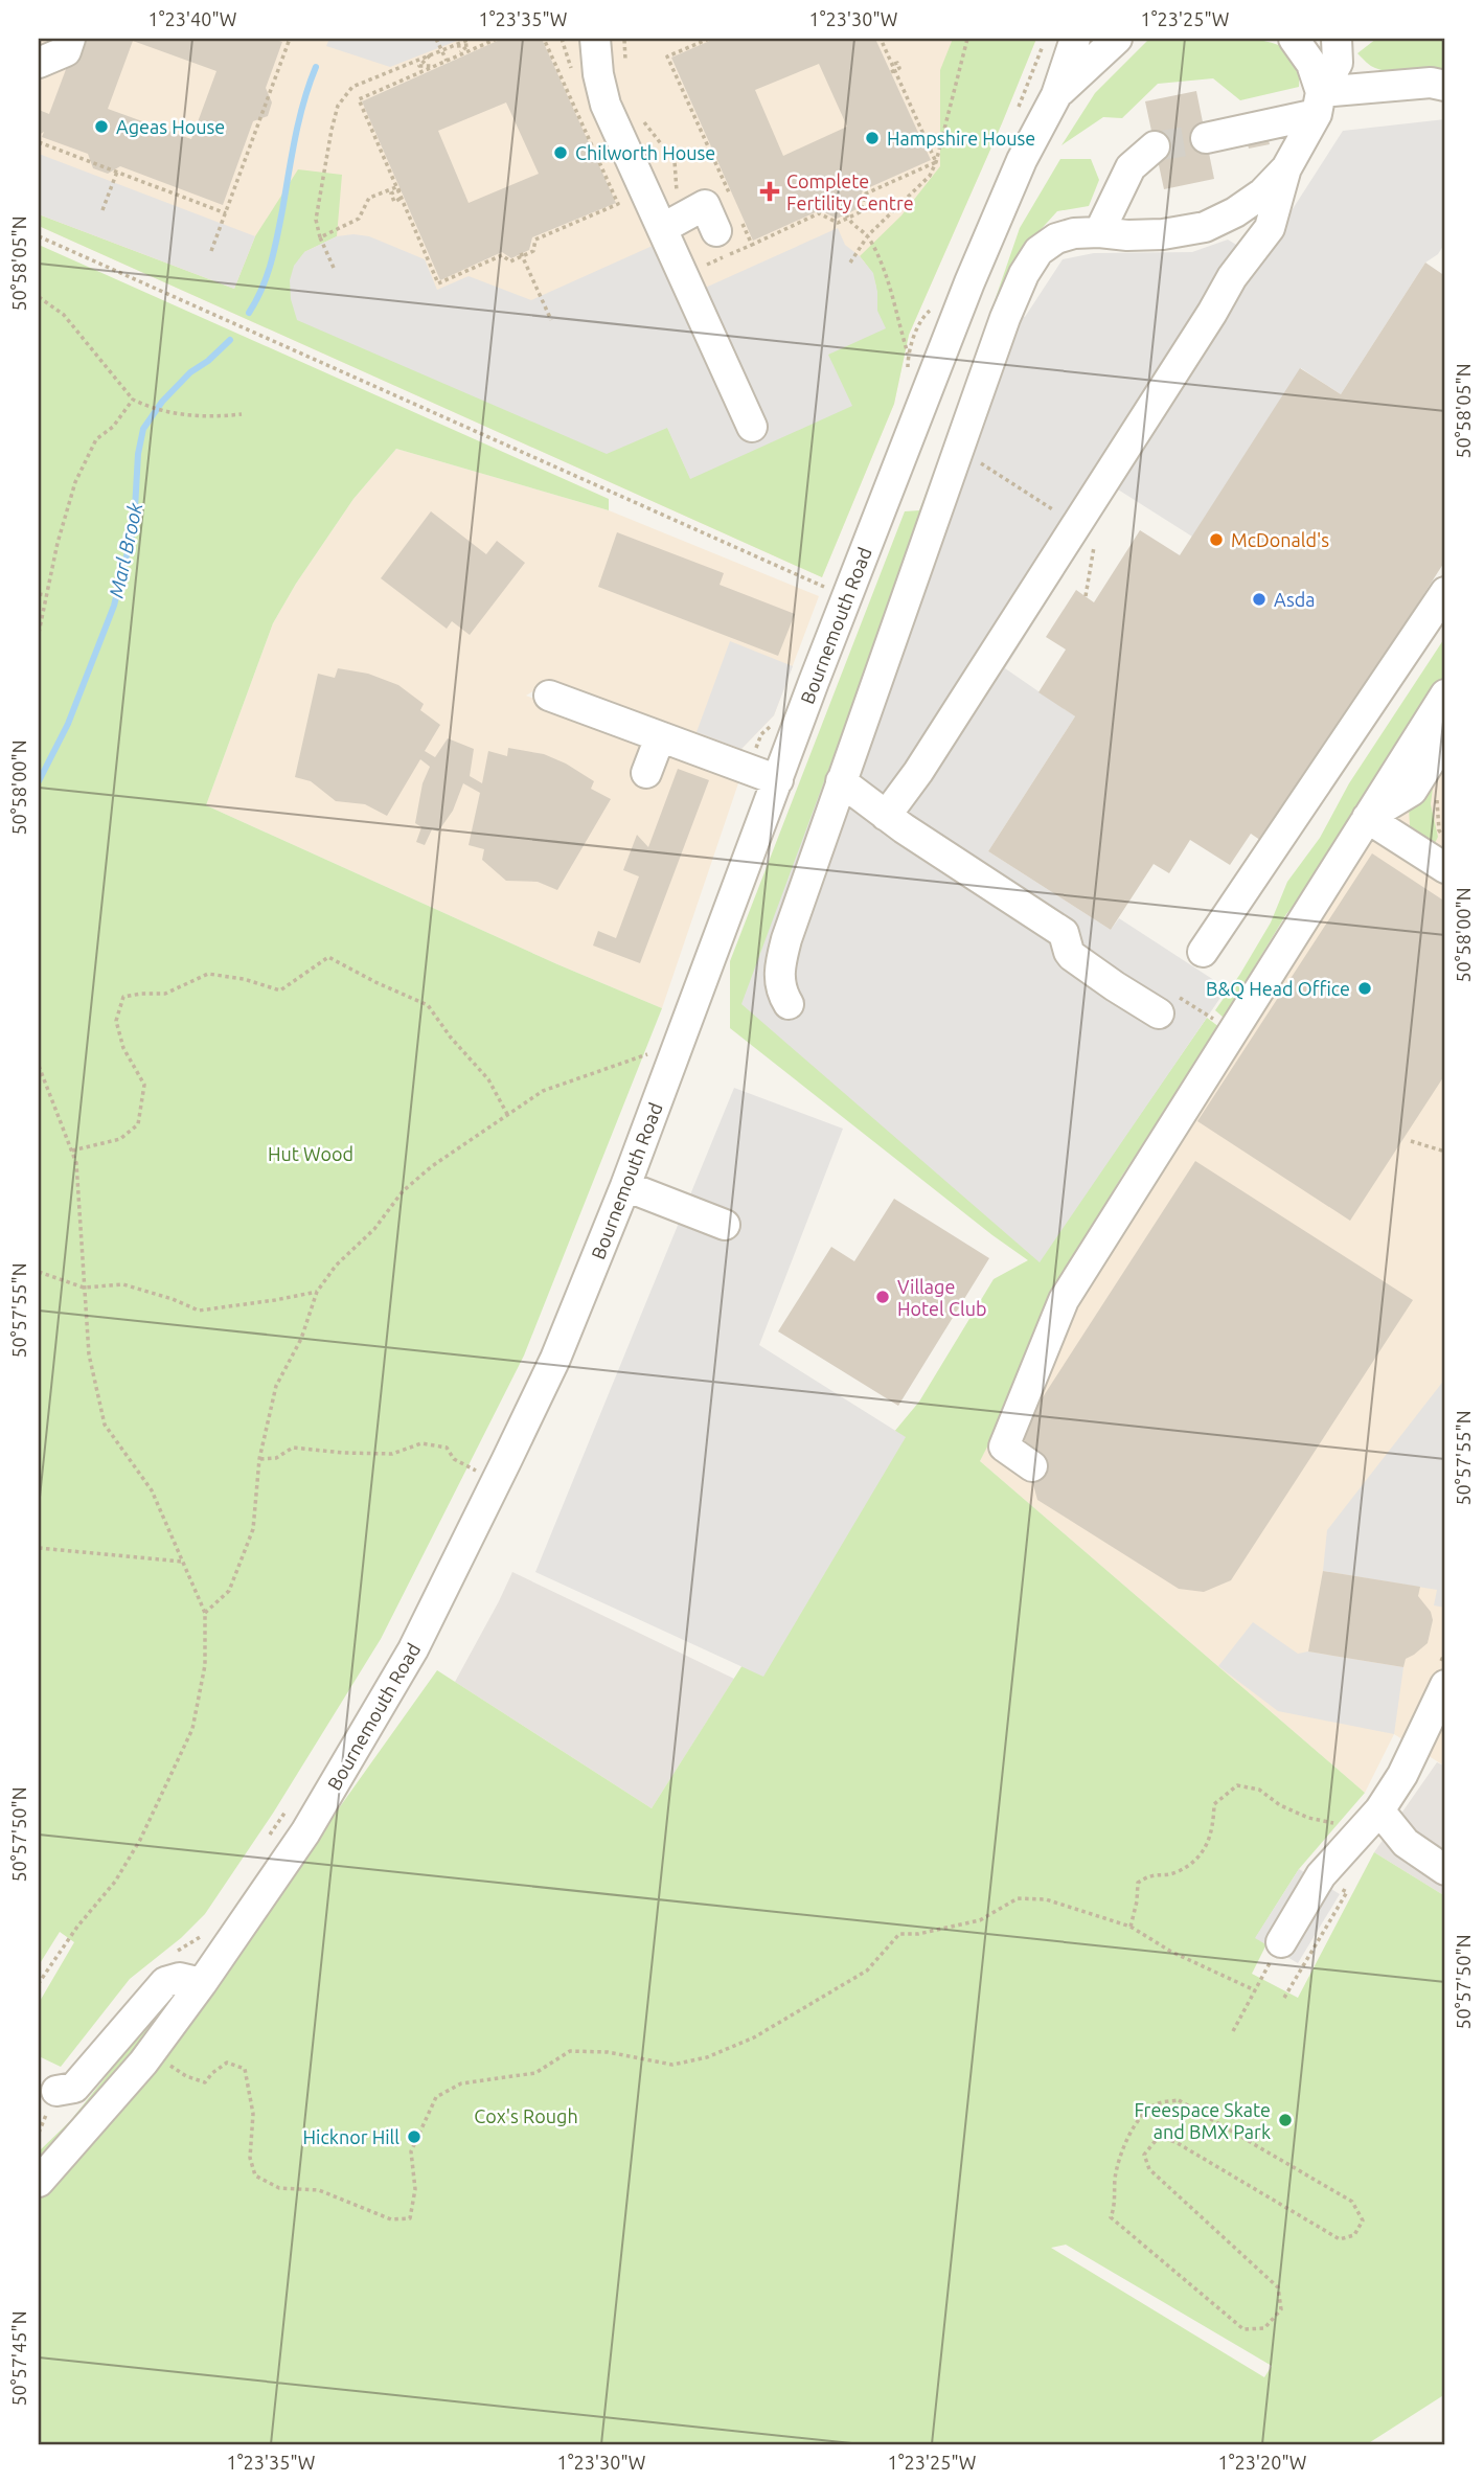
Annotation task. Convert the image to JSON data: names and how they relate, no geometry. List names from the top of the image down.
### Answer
{
  "streets": {
    "street": ["Bournemouth Road"]
  },
  "water": ["Marl Brook"],
  "parks": ["Hut Wood", "Cox's Rough"],
  "places": {
    "other": [
      "Ageas House",
      "Hampshire House",
      "Chilworth House",
      "McDonald's",
      "Asda",
      "B&Q Head Office",
      "Village Hotel Club",
      "Freespace Skate and BMX Park",
      "Hicknor Hill"
    ],
    "health": ["Complete Fertility Centre"]
  },
  "coordinates": [
    "1°23'40\"W",
    "1°23'35\"W",
    "1°23'30\"W",
    "1°23'25\"W",
    "50°58'05\"N",
    "50°58'00\"N",
    "50°57'55\"N",
    "50°57'50\"N",
    "50°57'45\"N",
    "1°23'20\"W"
  ]
}
